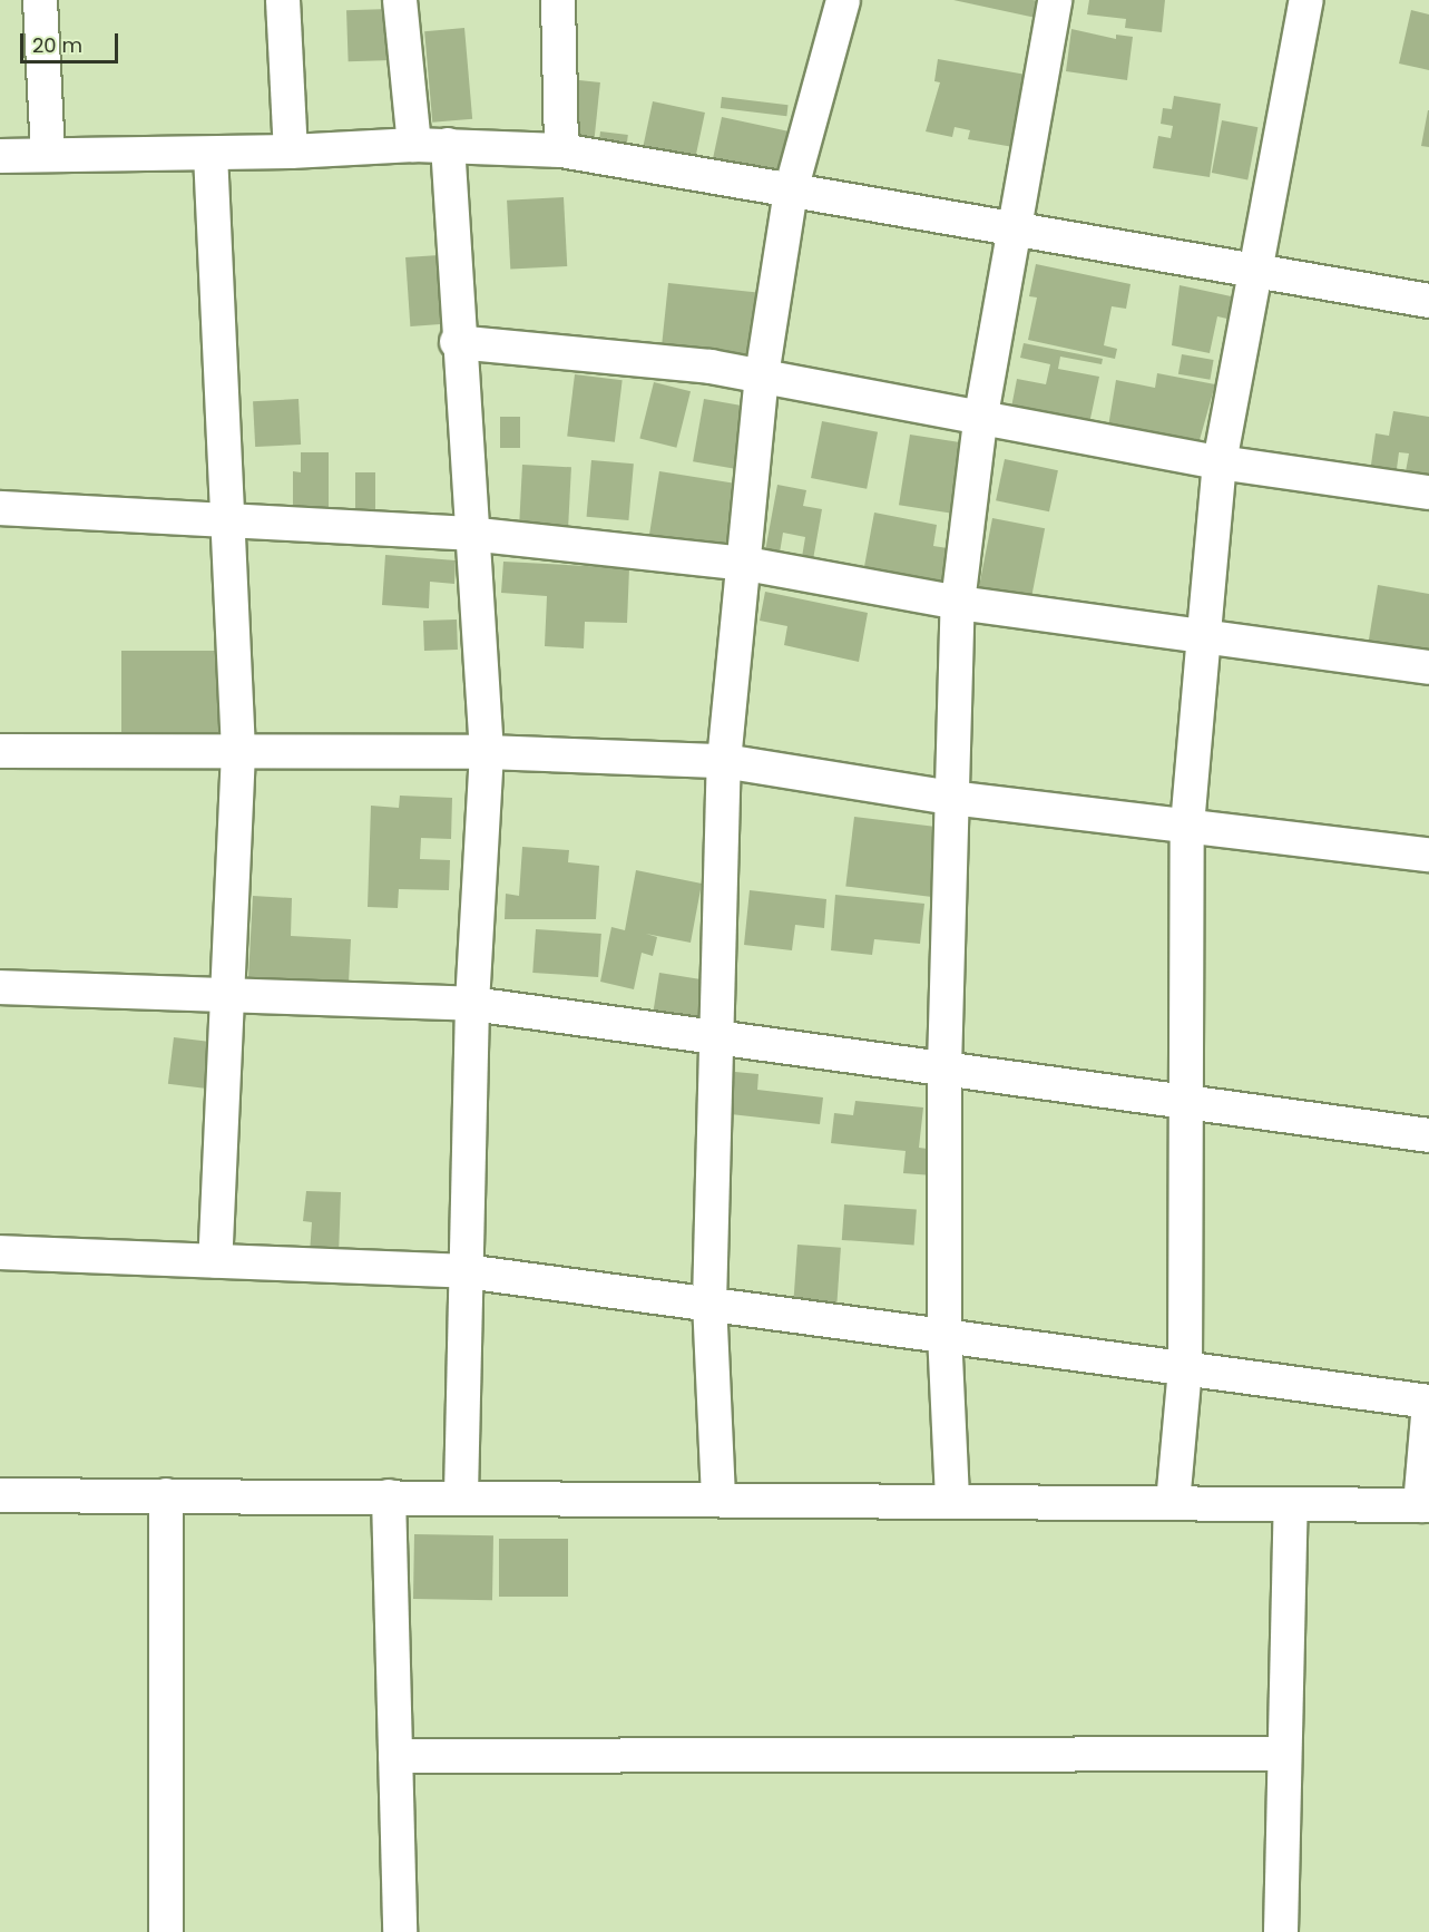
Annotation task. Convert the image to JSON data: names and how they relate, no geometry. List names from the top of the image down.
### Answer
{
  "scale_bar": "20 m"
}
